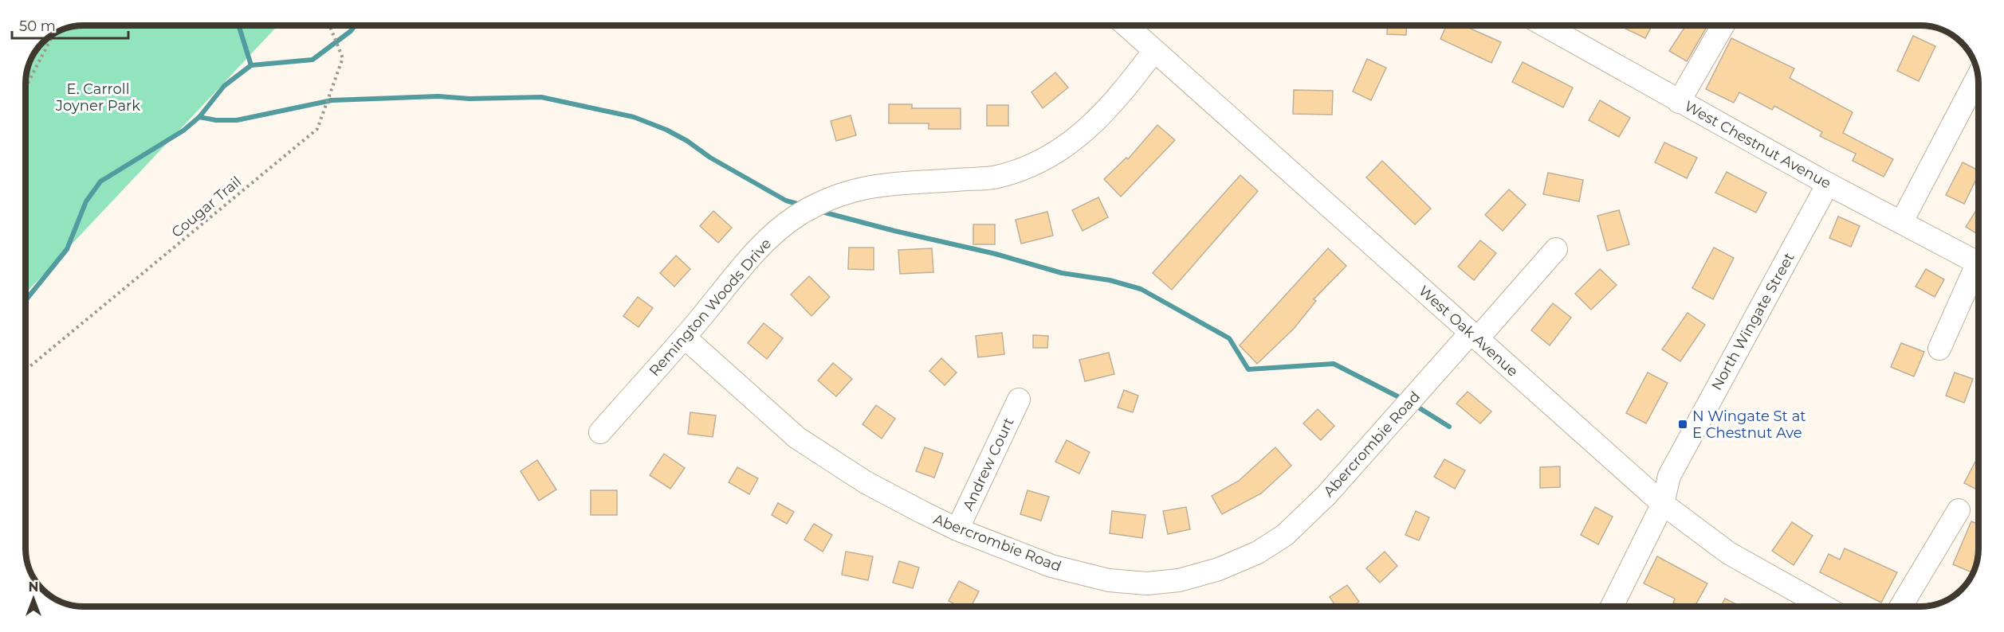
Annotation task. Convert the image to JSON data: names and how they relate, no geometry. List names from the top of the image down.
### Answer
{
  "streets": {
    "street": [
      "West Chestnut Avenue",
      "Remington Woods Drive",
      "North Wingate Street",
      "West Oak Avenue",
      "Abercrombie Road",
      "Andrew Court"
    ],
    "path": ["Cougar Trail"]
  },
  "crossings": [
    ["West Chestnut Avenue", "North Wingate Street"],
    ["Remington Woods Drive", "West Oak Avenue"],
    ["Remington Woods Drive", "Abercrombie Road"],
    ["North Wingate Street", "West Oak Avenue"],
    ["West Oak Avenue", "Abercrombie Road"],
    ["Abercrombie Road", "Andrew Court"]
  ],
  "parks": ["E. Carroll Joyner Park"],
  "places": {
    "transit": ["N Wingate St at E Chestnut Ave"]
  },
  "scale_bar": "50 m",
  "north": "top"
}
